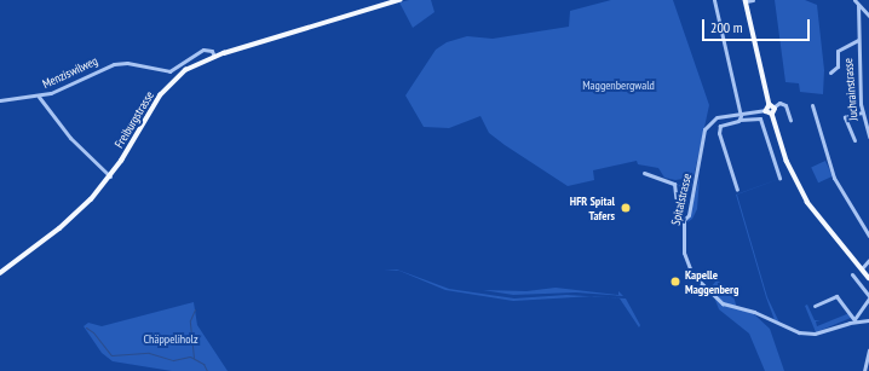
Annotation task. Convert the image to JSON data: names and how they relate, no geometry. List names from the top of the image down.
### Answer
{
  "streets": {
    "main road": ["Freiburgstrasse"],
    "street": ["Menziswilweg", "Juchrainstrasse", "Spitalstrasse"]
  },
  "crossings": [
    ["Menziswilweg", "Freiburgstrasse"]
  ],
  "parks": ["Maggenbergwald", "Chäppeliholz"],
  "places": ["HFR Spital Tafers", "Kapelle Maggenberg"],
  "scale_bar": "200 m"
}
